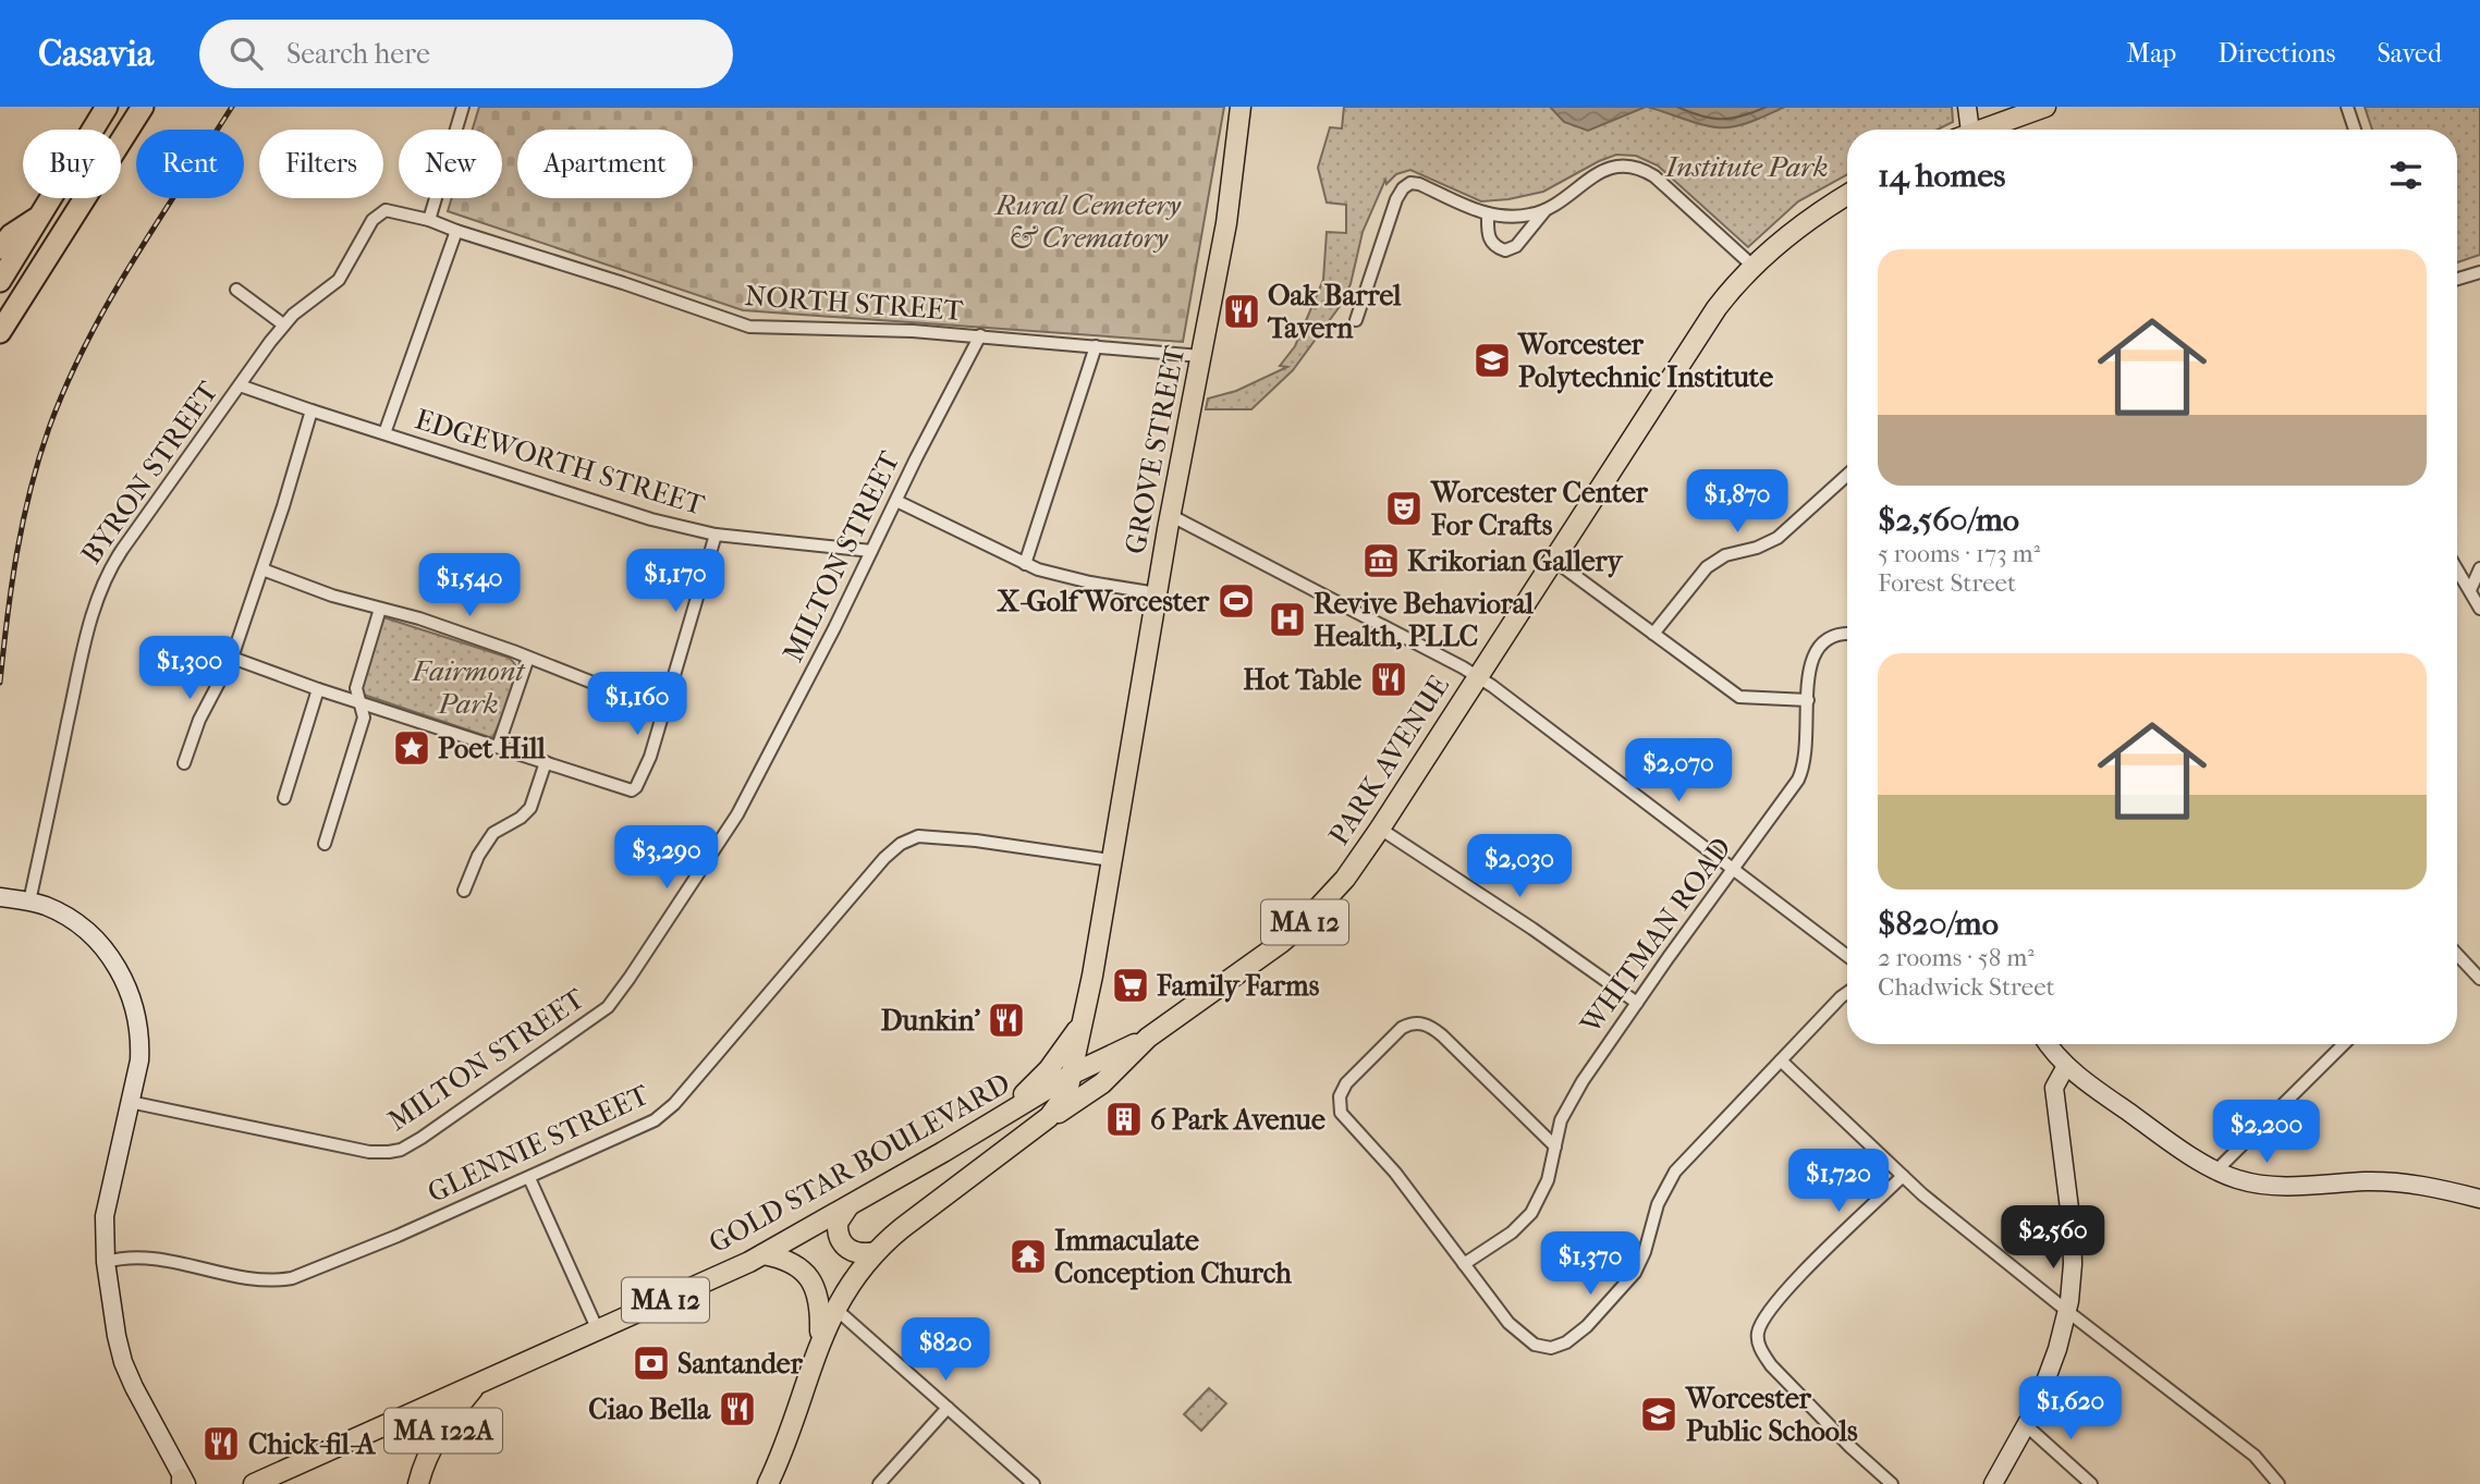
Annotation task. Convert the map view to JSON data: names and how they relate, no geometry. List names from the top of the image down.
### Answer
{
  "streets": {
    "main road": [
      "GROVE STREET",
      "PARK AVENUE",
      "MA 12",
      "GOLD STAR BOULEVARD",
      "MA 122A"
    ],
    "street": [
      "NORTH STREET",
      "EDGEWORTH STREET",
      "BYRON STREET",
      "MILTON STREET",
      "WHITMAN ROAD",
      "GLENNIE STREET"
    ]
  },
  "crossings": [
    ["NORTH STREET", "GROVE STREET"],
    ["NORTH STREET", "BYRON STREET"],
    ["NORTH STREET", "MILTON STREET"],
    ["GROVE STREET", "PARK AVENUE"],
    ["GROVE STREET", "GLENNIE STREET"],
    ["GROVE STREET", "GOLD STAR BOULEVARD"],
    ["EDGEWORTH STREET", "BYRON STREET"],
    ["EDGEWORTH STREET", "MILTON STREET"],
    ["PARK AVENUE", "GOLD STAR BOULEVARD"],
    ["GOLD STAR BOULEVARD", "MA 122A"]
  ],
  "parks": ["Institute Park", "Rural Cemetery & Crematory", "Fairmont Park"],
  "places": {
    "restaurant": [
      "Oak Barrel Tavern",
      "Hot Table",
      "Dunkin'",
      "Ciao Bella",
      "Chick-fil-A"
    ],
    "school or university": ["Worcester Polytechnic Institute", "Worcester Public Schools"],
    "theatre": ["Worcester Center For Crafts"],
    "museum": ["Krikorian Gallery"],
    "sports": ["X-Golf Worcester"],
    "hospital": ["Revive Behavioral Health, PLLC"],
    "place": ["Poet Hill"],
    "supermarket": ["Family Farms"],
    "building": ["6 Park Avenue"],
    "temple": ["Immaculate Conception Church"],
    "bank": ["Santander"]
  },
  "page": {
    "header": "Casavia",
    "search": "Search here",
    "nav": ["Map", "Directions", "Saved"],
    "chip": [
      "Buy",
      "Rent",
      "Filters",
      "New",
      "Apartment"
    ],
    "heading": "14 homes",
    "list": [
      {
        "name": "$2,560/mo",
        "note": "5 rooms · 173 m² · Forest Street"
      },
      {
        "name": "$820/mo",
        "note": "2 rooms · 58 m² · Chadwick Street"
      }
    ],
    "price": [
      "$1,870",
      "$1,170",
      "$1,540",
      "$1,300",
      "$1,160",
      "$2,070",
      "$3,290",
      "$2,030",
      "$2,200",
      "$1,720",
      "$2,560",
      "$1,370",
      "$820",
      "$1,620"
    ]
  }
}
